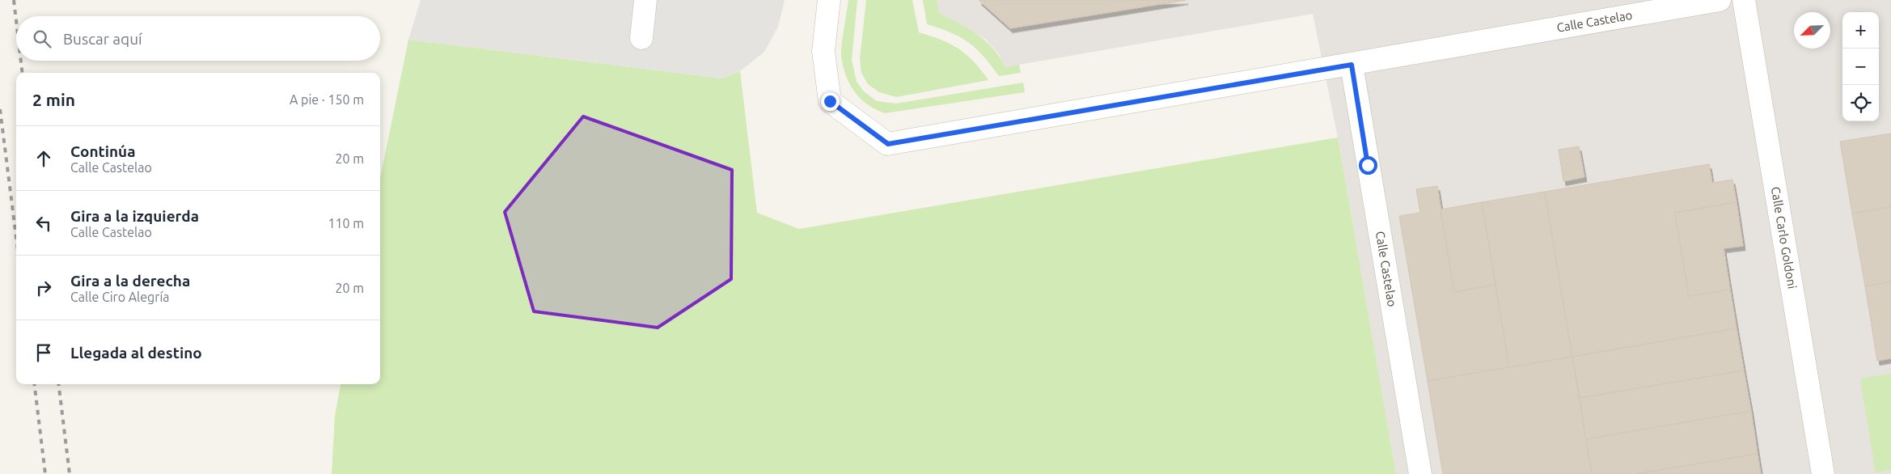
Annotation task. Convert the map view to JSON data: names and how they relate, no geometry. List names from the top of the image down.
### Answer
{
  "streets": {
    "street": ["Calle Castelao", "Calle Carlo Goldoni"]
  },
  "north": "bottom left",
  "page": {
    "map_buttons": ["+", "−"],
    "search": "Buscar aquí",
    "heading": ["2 min", "A pie · 150 m"],
    "list": [
      ["Continúa", "Calle Castelao", "20 m"],
      ["Gira a la izquierda", "Calle Castelao", "110 m"],
      ["Gira a la derecha", "Calle Ciro Alegría", "20 m"],
      "Llegada al destino"
    ]
  }
}
